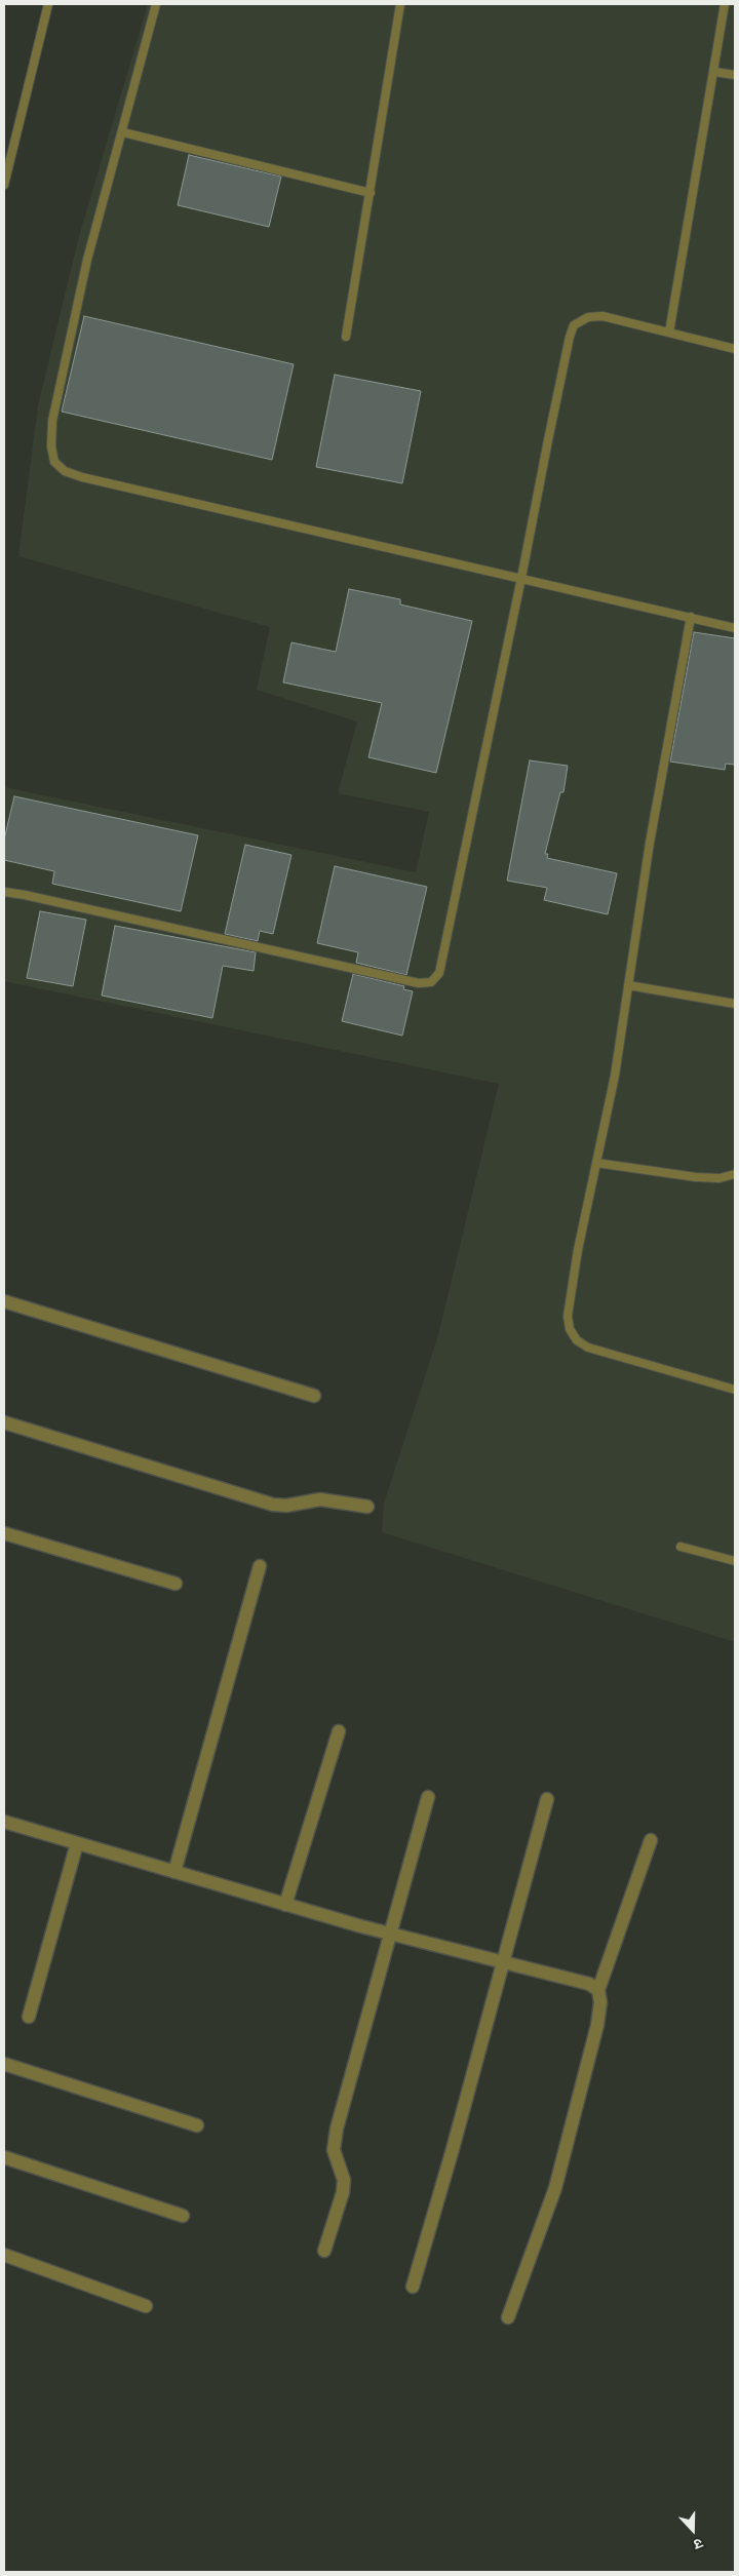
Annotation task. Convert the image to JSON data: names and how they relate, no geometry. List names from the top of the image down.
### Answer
{
  "north": "bottom"
}
